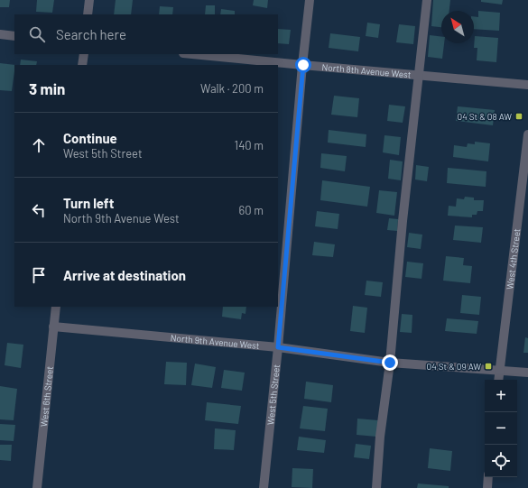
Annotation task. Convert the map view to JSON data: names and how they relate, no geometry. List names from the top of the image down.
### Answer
{
  "streets": {
    "street": [
      "North 8th Avenue West",
      "West 4th Street",
      "North 9th Avenue West",
      "West 5th Street",
      "West 6th Street"
    ]
  },
  "crossings": [
    ["North 8th Avenue West", "West 5th Street"],
    ["West 4th Street", "North 9th Avenue West"],
    ["North 9th Avenue West", "West 5th Street"],
    ["North 9th Avenue West", "West 6th Street"]
  ],
  "places": {
    "transit": ["04 St & 08 AW", "04 St & 09 AW"]
  },
  "north": "top left",
  "page": {
    "search": "Search here",
    "heading": ["3 min", "Walk · 200 m"],
    "list": [
      ["Continue", "West 5th Street", "140 m"],
      ["Turn left", "North 9th Avenue West", "60 m"],
      "Arrive at destination"
    ],
    "map_buttons": ["+", "−"]
  }
}
